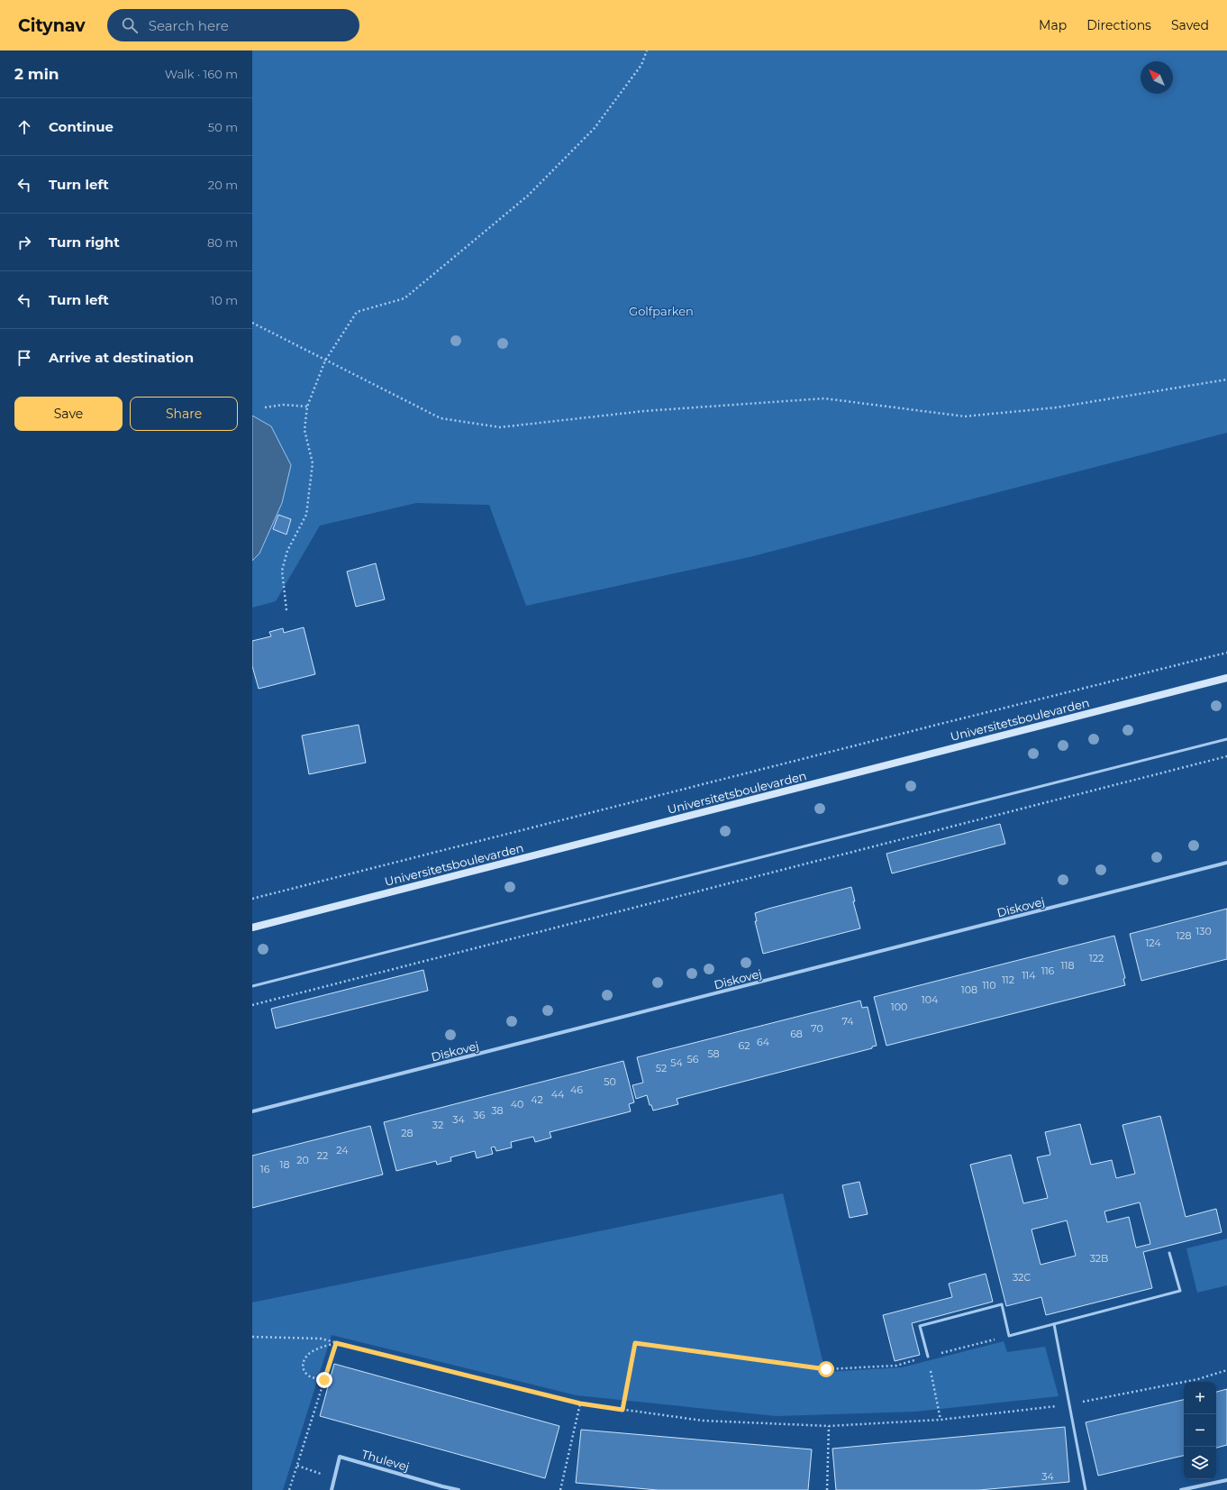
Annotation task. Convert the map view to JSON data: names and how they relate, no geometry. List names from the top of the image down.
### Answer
{
  "streets": {
    "main road": ["Universitetsboulevarden"],
    "street": ["Diskovej", "Thulevej"]
  },
  "parks": ["Golfparken"],
  "house_numbers": [
    "130",
    "128",
    "124",
    "122",
    "118",
    "116",
    "114",
    "112",
    "110",
    "108",
    "104",
    "100",
    "74",
    "70",
    "68",
    "64",
    "62",
    "58",
    "56",
    "54",
    "52",
    "50",
    "46",
    "44",
    "42",
    "40",
    "38",
    "36",
    "34",
    "32",
    "28",
    "24",
    "22",
    "20",
    "18",
    "16",
    "32B",
    "32C",
    "34"
  ],
  "north": "top left",
  "page": {
    "header": "Citynav",
    "search": "Search here",
    "nav": ["Map", "Directions", "Saved"],
    "heading": ["2 min", "Walk · 160 m"],
    "list": [
      ["Continue", "50 m"],
      ["Turn left", "20 m"],
      ["Turn right", "80 m"],
      ["Turn left", "10 m"],
      "Arrive at destination"
    ],
    "buttons": ["Save", "Share"],
    "map_buttons": ["+", "−"]
  }
}
